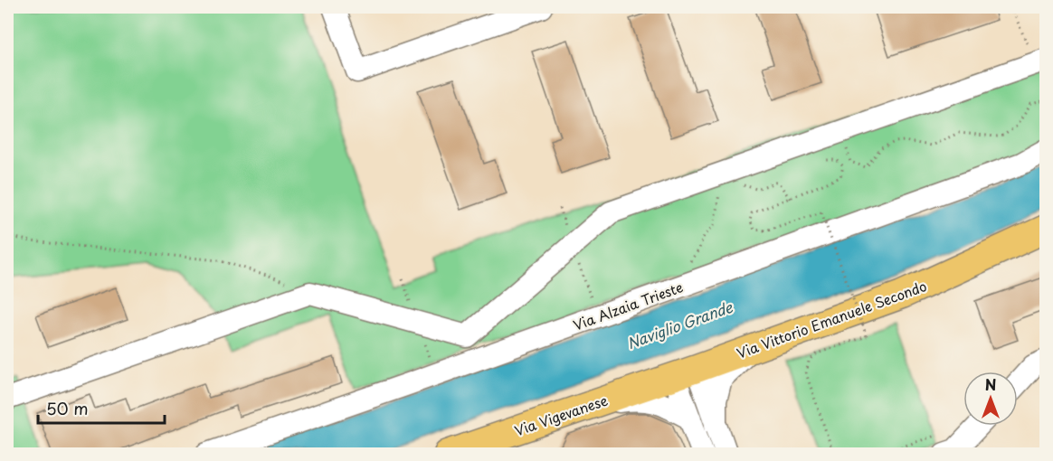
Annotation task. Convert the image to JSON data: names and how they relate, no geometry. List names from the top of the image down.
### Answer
{
  "streets": {
    "main road": ["Via Vittorio Emanuele Secondo", "Via Vigevanese"],
    "street": ["Via Alzaia Trieste"]
  },
  "crossings": [
    ["Via Vittorio Emanuele Secondo", "Via Vigevanese"]
  ],
  "water": ["Naviglio Grande"],
  "scale_bar": "50 m",
  "north": "top"
}
